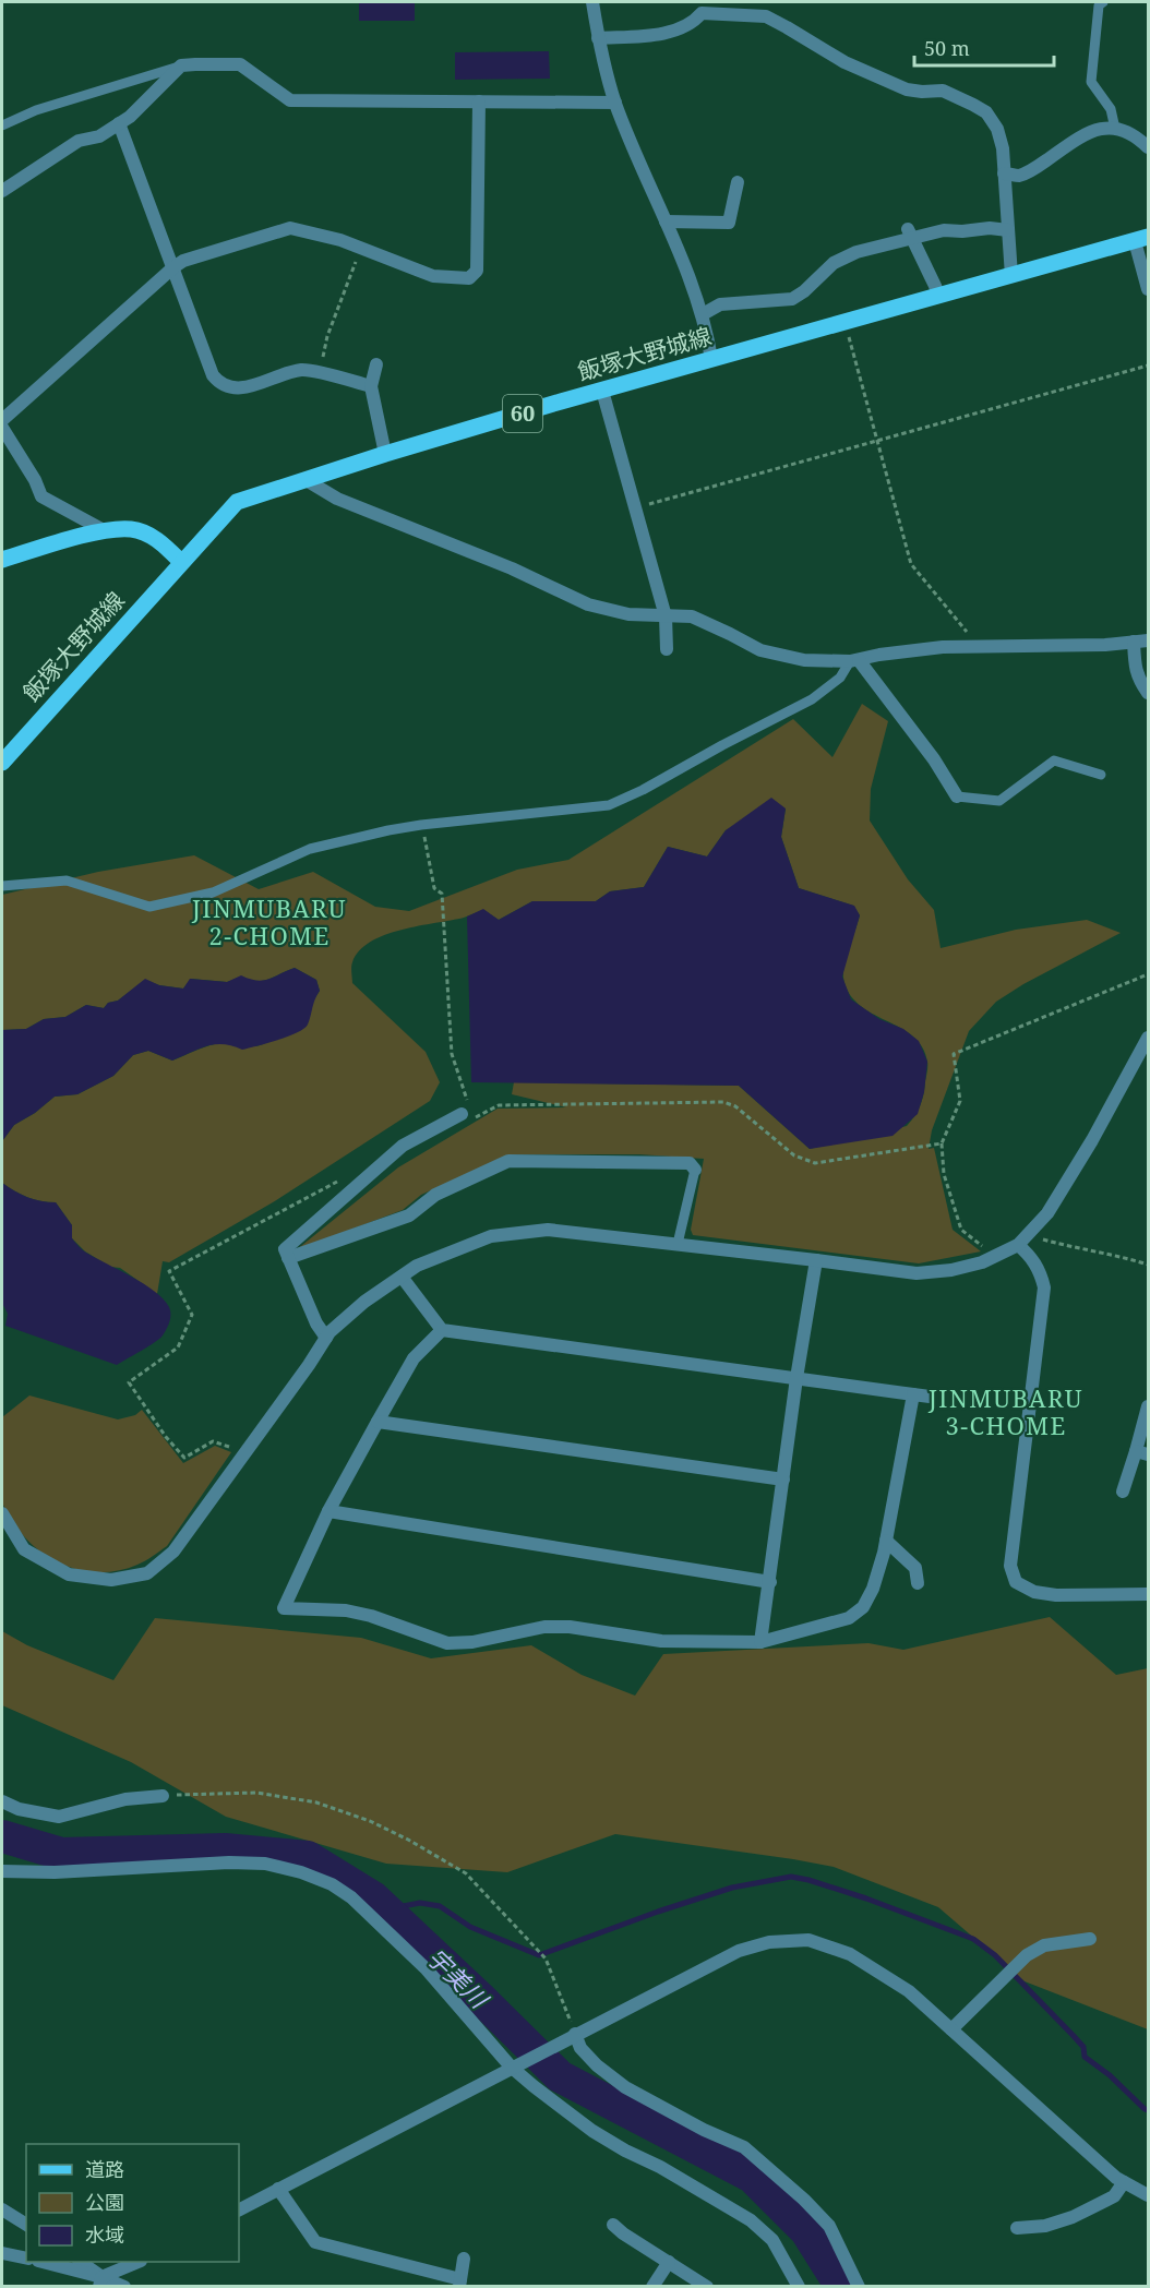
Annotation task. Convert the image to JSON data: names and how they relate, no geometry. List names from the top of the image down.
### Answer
{
  "streets": {
    "main road": ["飯塚大野城線", "60"]
  },
  "districts": ["JINMUBARU 2-CHOME", "JINMUBARU 3-CHOME"],
  "water": ["宇美川"],
  "legend": ["道路", "公園", "水域"],
  "scale_bar": "50 m"
}
